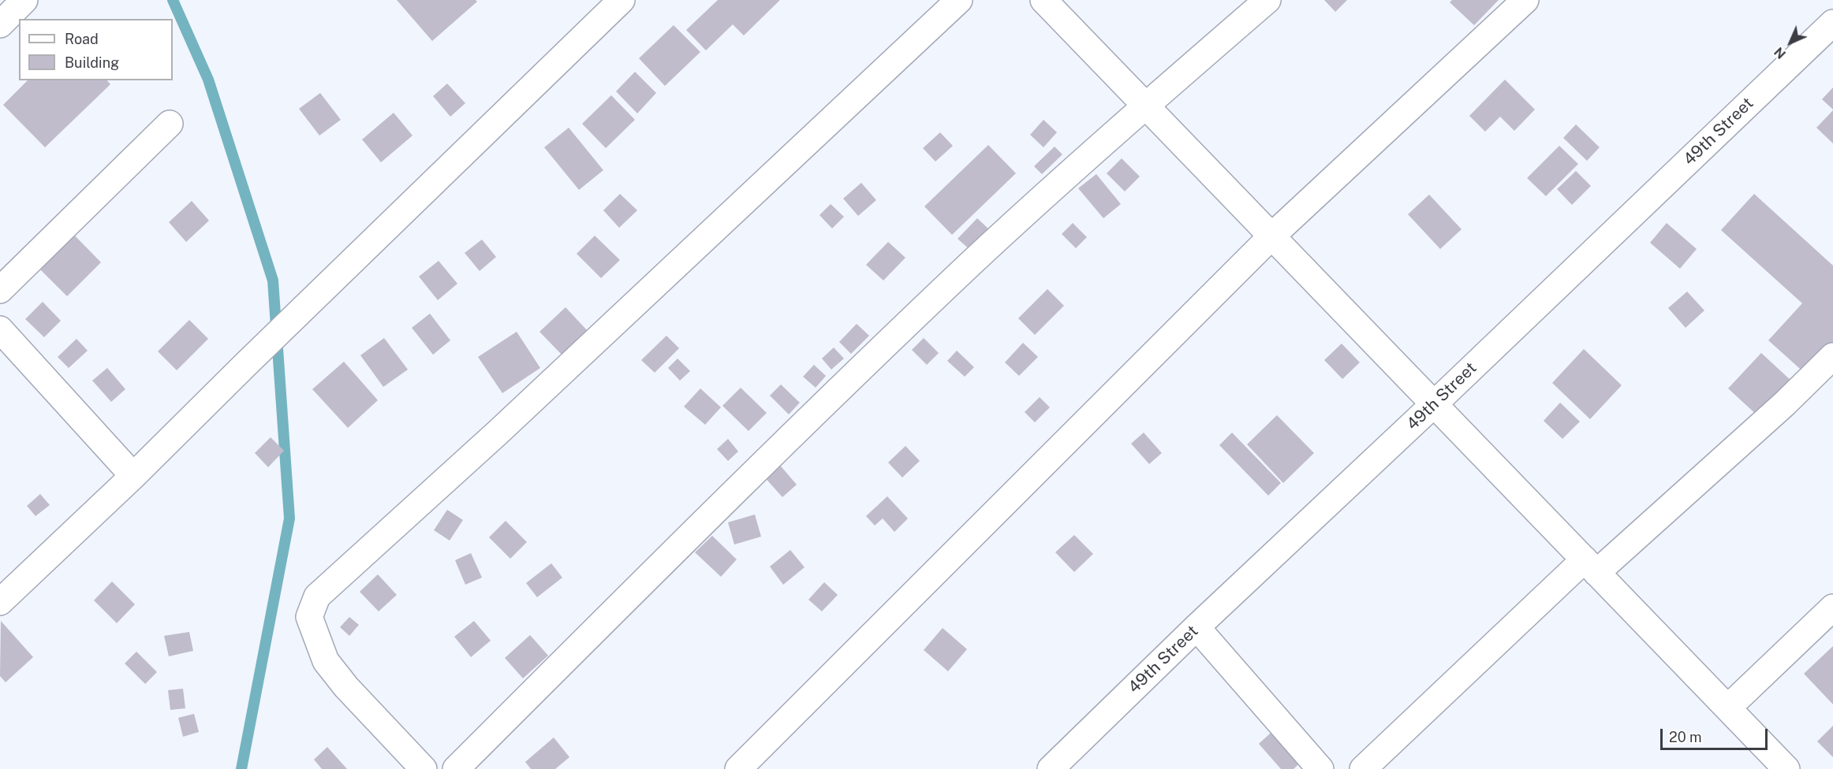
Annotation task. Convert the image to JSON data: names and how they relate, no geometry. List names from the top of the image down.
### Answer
{
  "streets": {
    "street": ["49th Street"]
  },
  "legend": ["Road", "Building"],
  "scale_bar": "20 m",
  "north": "bottom left"
}
